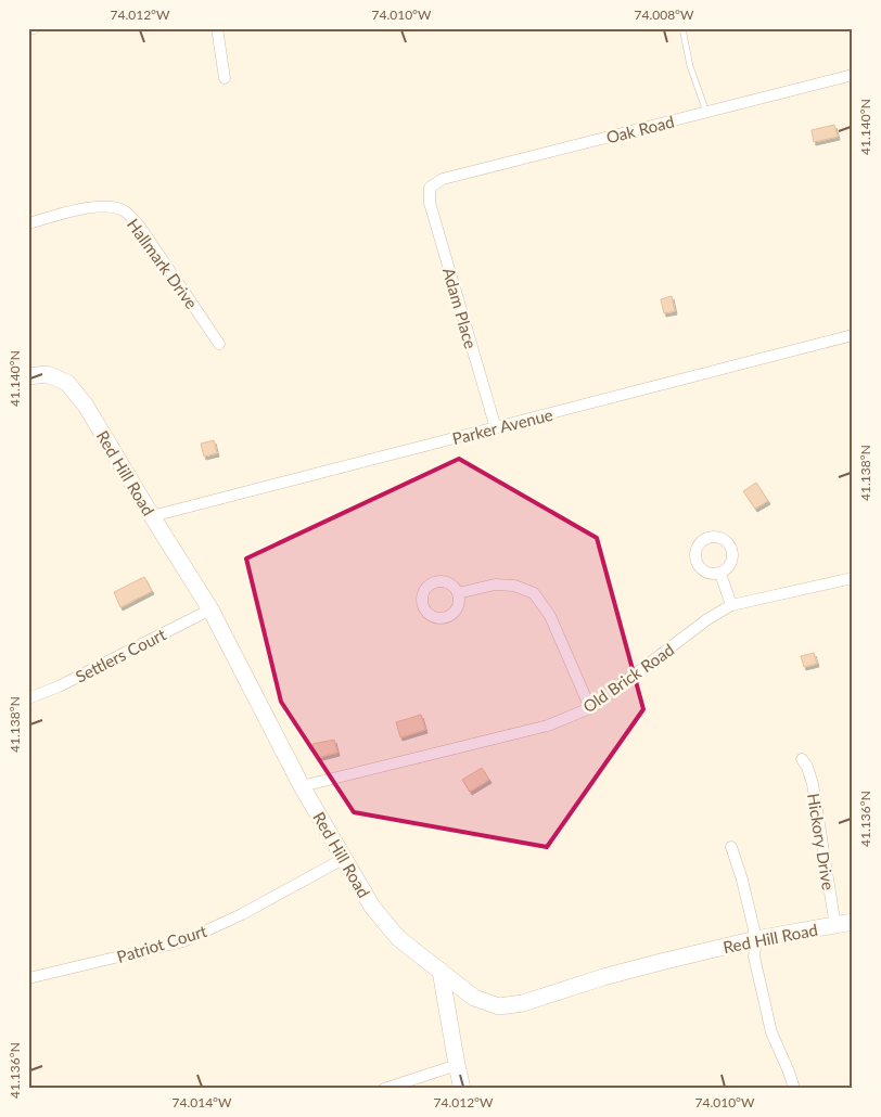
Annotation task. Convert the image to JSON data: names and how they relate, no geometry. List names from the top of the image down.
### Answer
{
  "streets": {
    "street": [
      "Oak Road",
      "Hallmark Drive",
      "Adam Place",
      "Parker Avenue",
      "Red Hill Road",
      "Settlers Court",
      "Old Brick Road",
      "Hickory Drive",
      "Patriot Court"
    ]
  },
  "crossings": [
    ["Oak Road", "Adam Place"],
    ["Adam Place", "Parker Avenue"],
    ["Parker Avenue", "Red Hill Road"],
    ["Red Hill Road", "Settlers Court"],
    ["Red Hill Road", "Old Brick Road"],
    ["Red Hill Road", "Hickory Drive"],
    ["Red Hill Road", "Patriot Court"]
  ],
  "coordinates": [
    "74.012°W",
    "74.010°W",
    "74.008°W",
    "41.140°N",
    "41.138°N",
    "41.136°N",
    "74.014°W"
  ]
}
